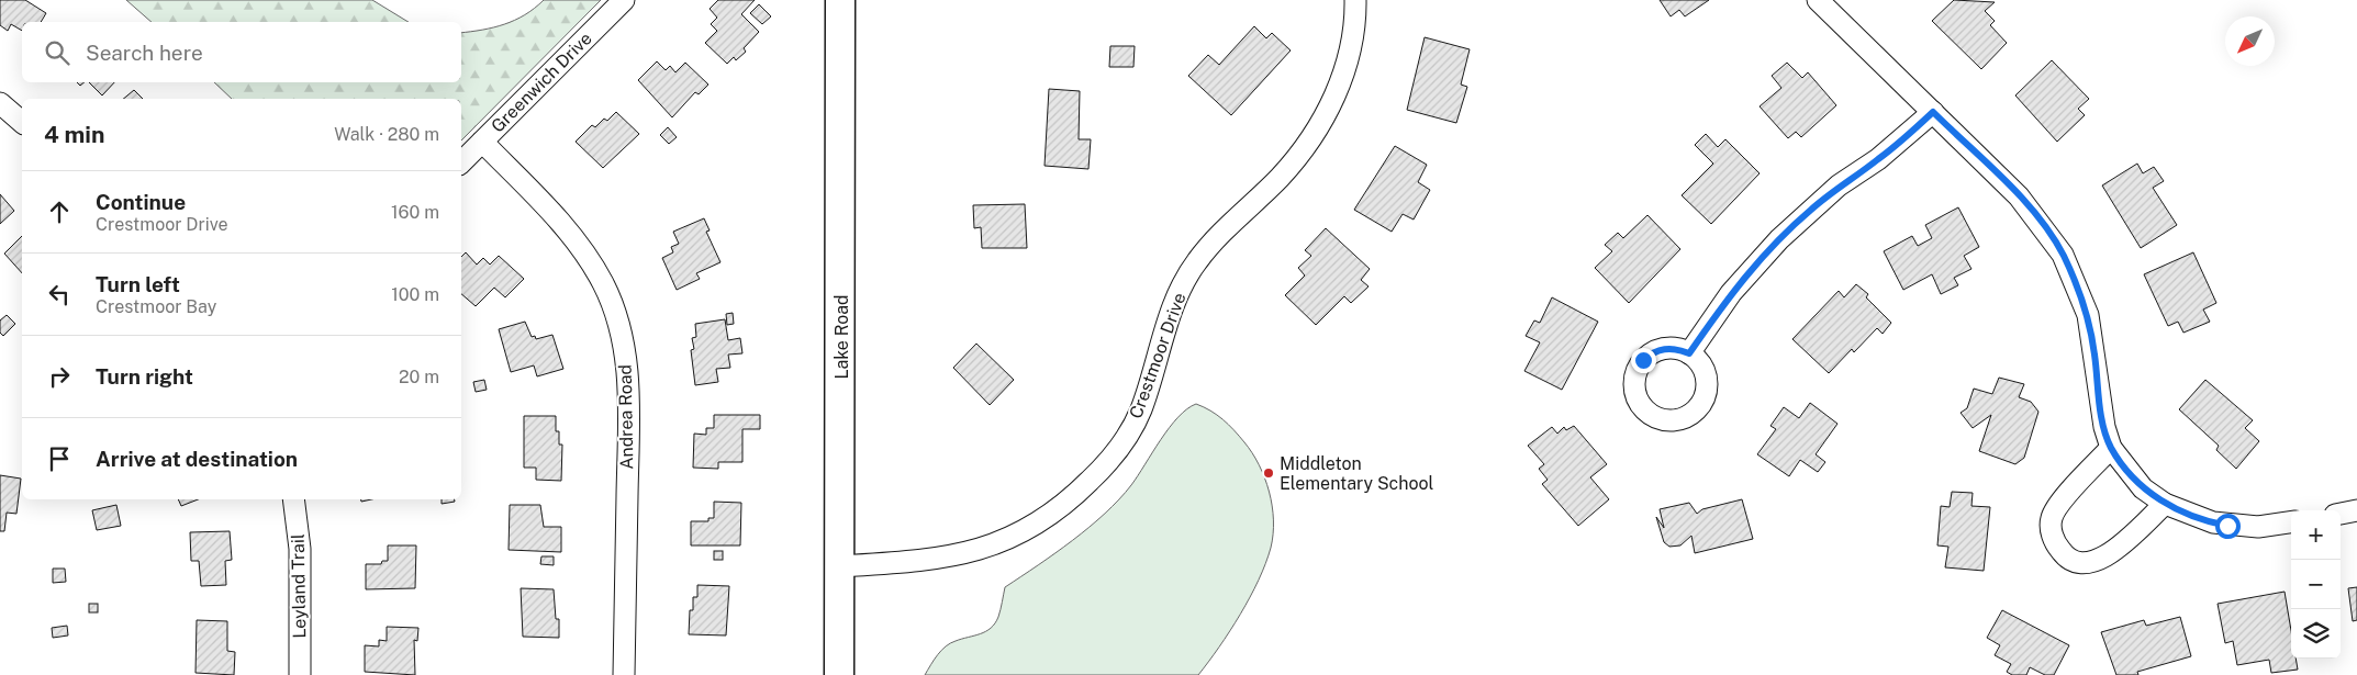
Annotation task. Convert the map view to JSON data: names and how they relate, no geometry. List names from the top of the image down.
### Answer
{
  "streets": {
    "street": [
      "Greenwich Drive",
      "Lake Road",
      "Crestmoor Drive",
      "Andrea Road",
      "Leyland Trail"
    ]
  },
  "crossings": [
    ["Greenwich Drive", "Andrea Road"],
    ["Lake Road", "Crestmoor Drive"]
  ],
  "places": ["Middleton Elementary School"],
  "north": "bottom left",
  "page": {
    "search": "Search here",
    "heading": ["4 min", "Walk · 280 m"],
    "list": [
      ["Continue", "Crestmoor Drive", "160 m"],
      ["Turn left", "Crestmoor Bay", "100 m"],
      ["Turn right", "20 m"],
      "Arrive at destination"
    ],
    "map_buttons": ["+", "−"]
  }
}
